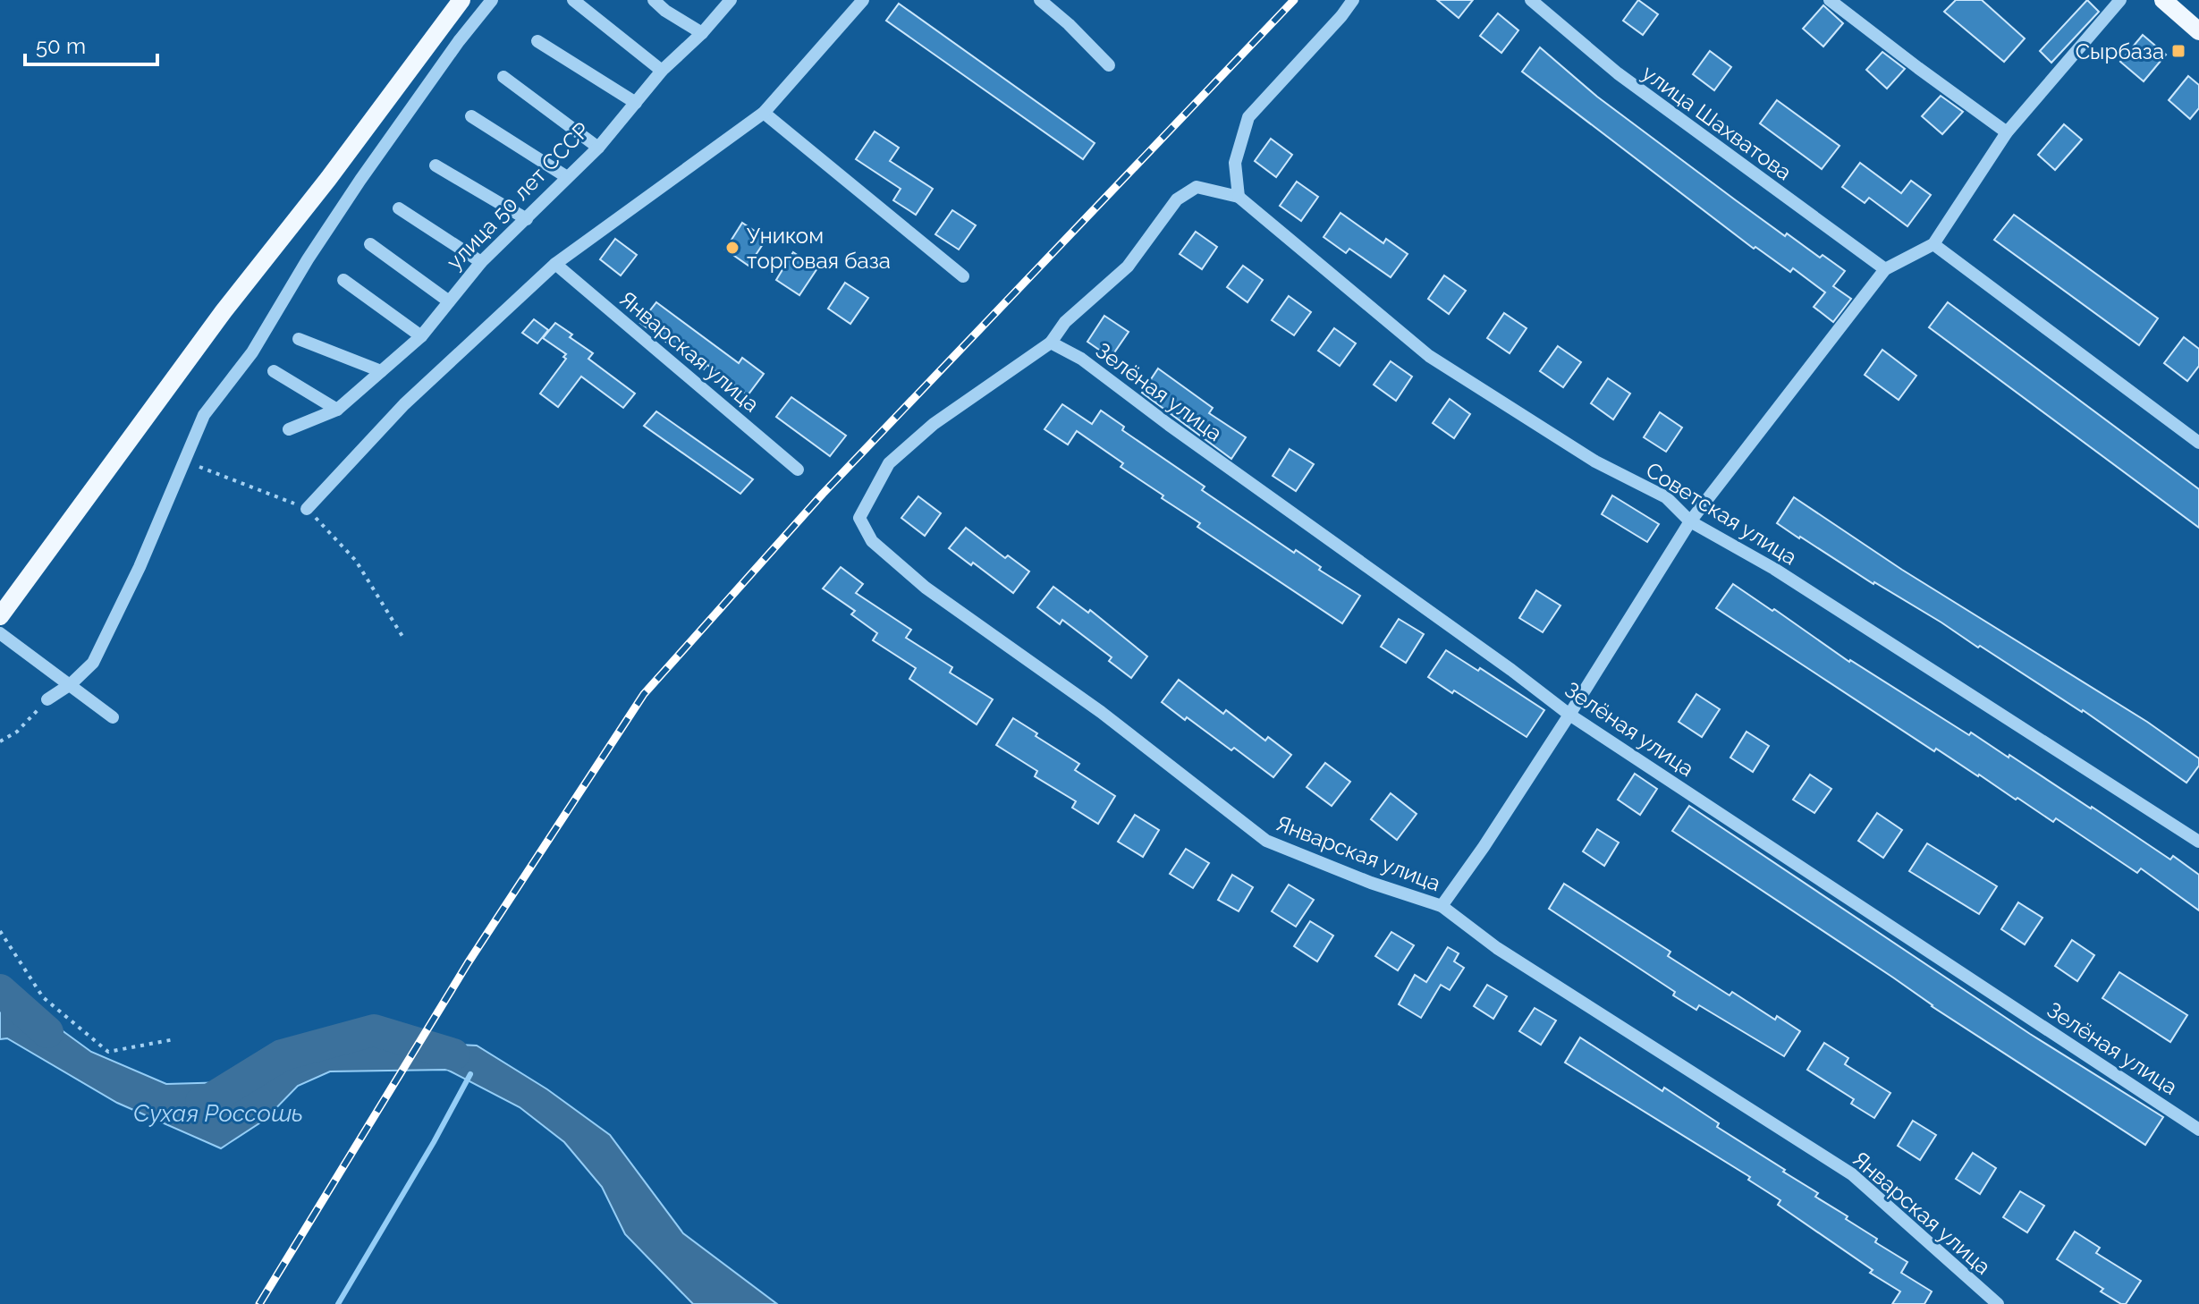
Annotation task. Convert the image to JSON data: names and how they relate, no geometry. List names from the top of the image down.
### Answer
{
  "streets": {
    "street": [
      "улица Шахватова",
      "улица 50 лет СССР",
      "Январская улица",
      "Зелёная улица",
      "Советская улица"
    ]
  },
  "crossings": [
    ["Январская улица", "Зелёная улица"]
  ],
  "water": ["Сухая Россошь"],
  "places": {
    "transit": ["Сырбаза"],
    "other": ["Уником торговая база"]
  },
  "scale_bar": "50 m"
}
